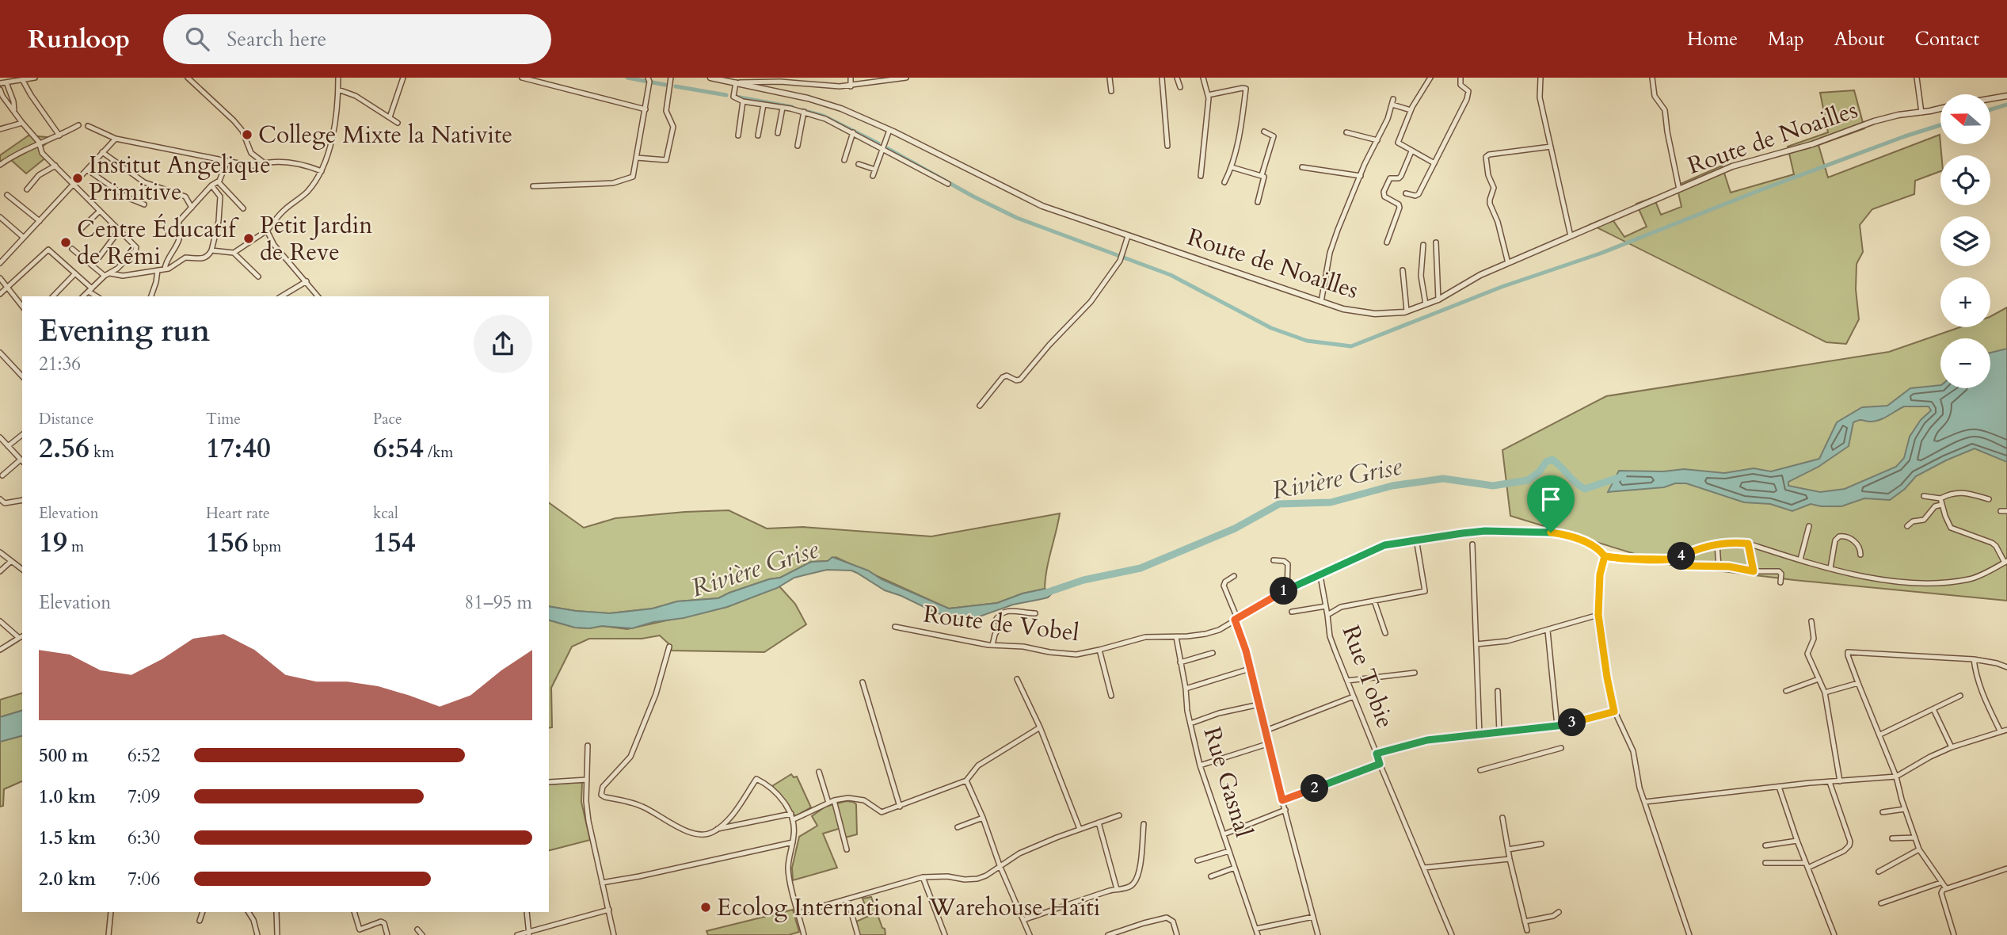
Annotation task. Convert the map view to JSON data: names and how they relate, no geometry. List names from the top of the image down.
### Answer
{
  "streets": {
    "street": [
      "Route de Noailles",
      "Route de Vobel",
      "Rue Tobie",
      "Rue Gasnal"
    ]
  },
  "crossings": [
    ["Route de Vobel", "Rue Gasnal"]
  ],
  "water": ["Rivière Grise"],
  "places": [
    "College Mixte la Nativite",
    "Institut Angelique Primitive",
    "Petit Jardin de Reve",
    "Centre Éducatif de Rémi",
    "Ecolog International Warehouse Haiti"
  ],
  "north": "left",
  "page": {
    "header": "Runloop",
    "search": "Search here",
    "nav": [
      "Home",
      "Map",
      "About",
      "Contact"
    ],
    "map_buttons": ["+", "−"],
    "heading": ["Evening run", "21:36"],
    "stats": [
      ["Distance", "2.56 km"],
      ["Time", "17:40"],
      ["Pace", "6:54 /km"],
      ["Elevation", "19 m"],
      ["Heart rate", "156 bpm"],
      ["kcal", "154"]
    ],
    "pins": [
      "4",
      "1",
      "3",
      "2"
    ],
    "chart": ["Elevation", "81–95 m"],
    "list": [
      {
        "name": "500 m",
        "note": "6:52"
      },
      {
        "name": "1.0 km",
        "note": "7:09"
      },
      {
        "name": "1.5 km",
        "note": "6:30"
      },
      {
        "name": "2.0 km",
        "note": "7:06"
      }
    ]
  }
}
